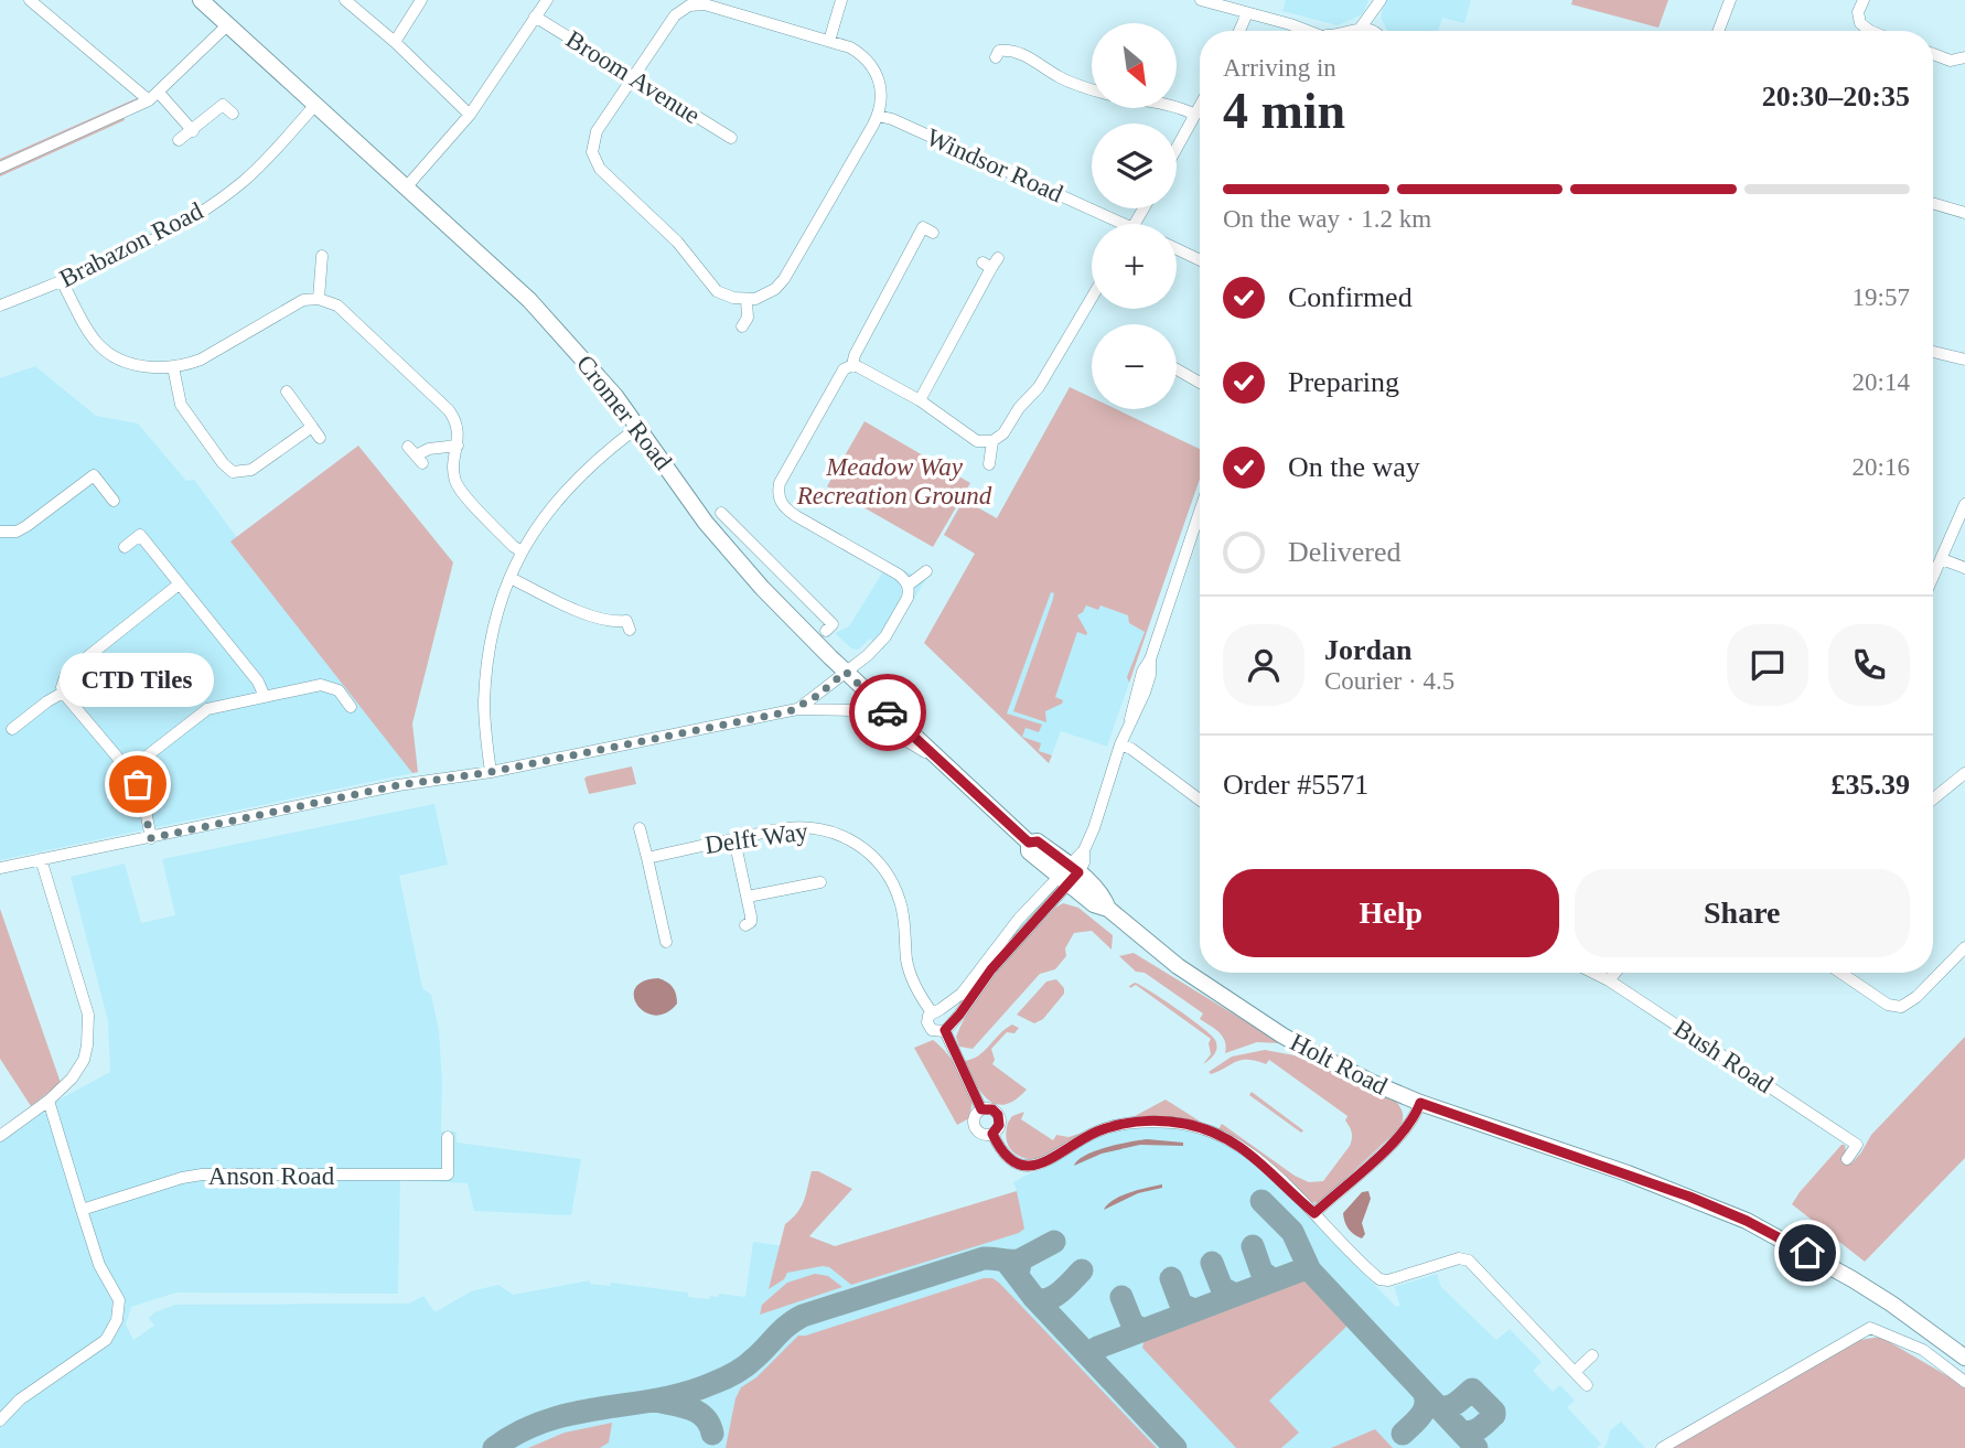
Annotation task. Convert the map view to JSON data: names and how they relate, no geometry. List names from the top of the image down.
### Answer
{
  "streets": {
    "highway": ["Cromer Road", "Holt Road"],
    "street": [
      "Broom Avenue",
      "Windsor Road",
      "Brabazon Road",
      "Delft Way",
      "Bush Road",
      "Anson Road"
    ]
  },
  "crossings": [
    ["Brabazon Road", "Cromer Road"],
    ["Cromer Road", "Holt Road"]
  ],
  "parks": ["Meadow Way Recreation Ground"],
  "places": ["CTD Tiles"],
  "north": "bottom right",
  "page": {
    "map_buttons": ["+", "−"],
    "heading": ["4 min", "Arriving in", "20:30–20:35"],
    "panel": [
      "Jordan",
      "Courier · 4.5",
      "Order #5571",
      "£35.39"
    ],
    "bar": "On the way · 1.2 km",
    "list": [
      ["Confirmed", "19:57"],
      ["Preparing", "20:14"],
      ["On the way", "20:16"],
      "Delivered"
    ],
    "bubble": "CTD Tiles",
    "buttons": ["Help", "Share"]
  }
}
